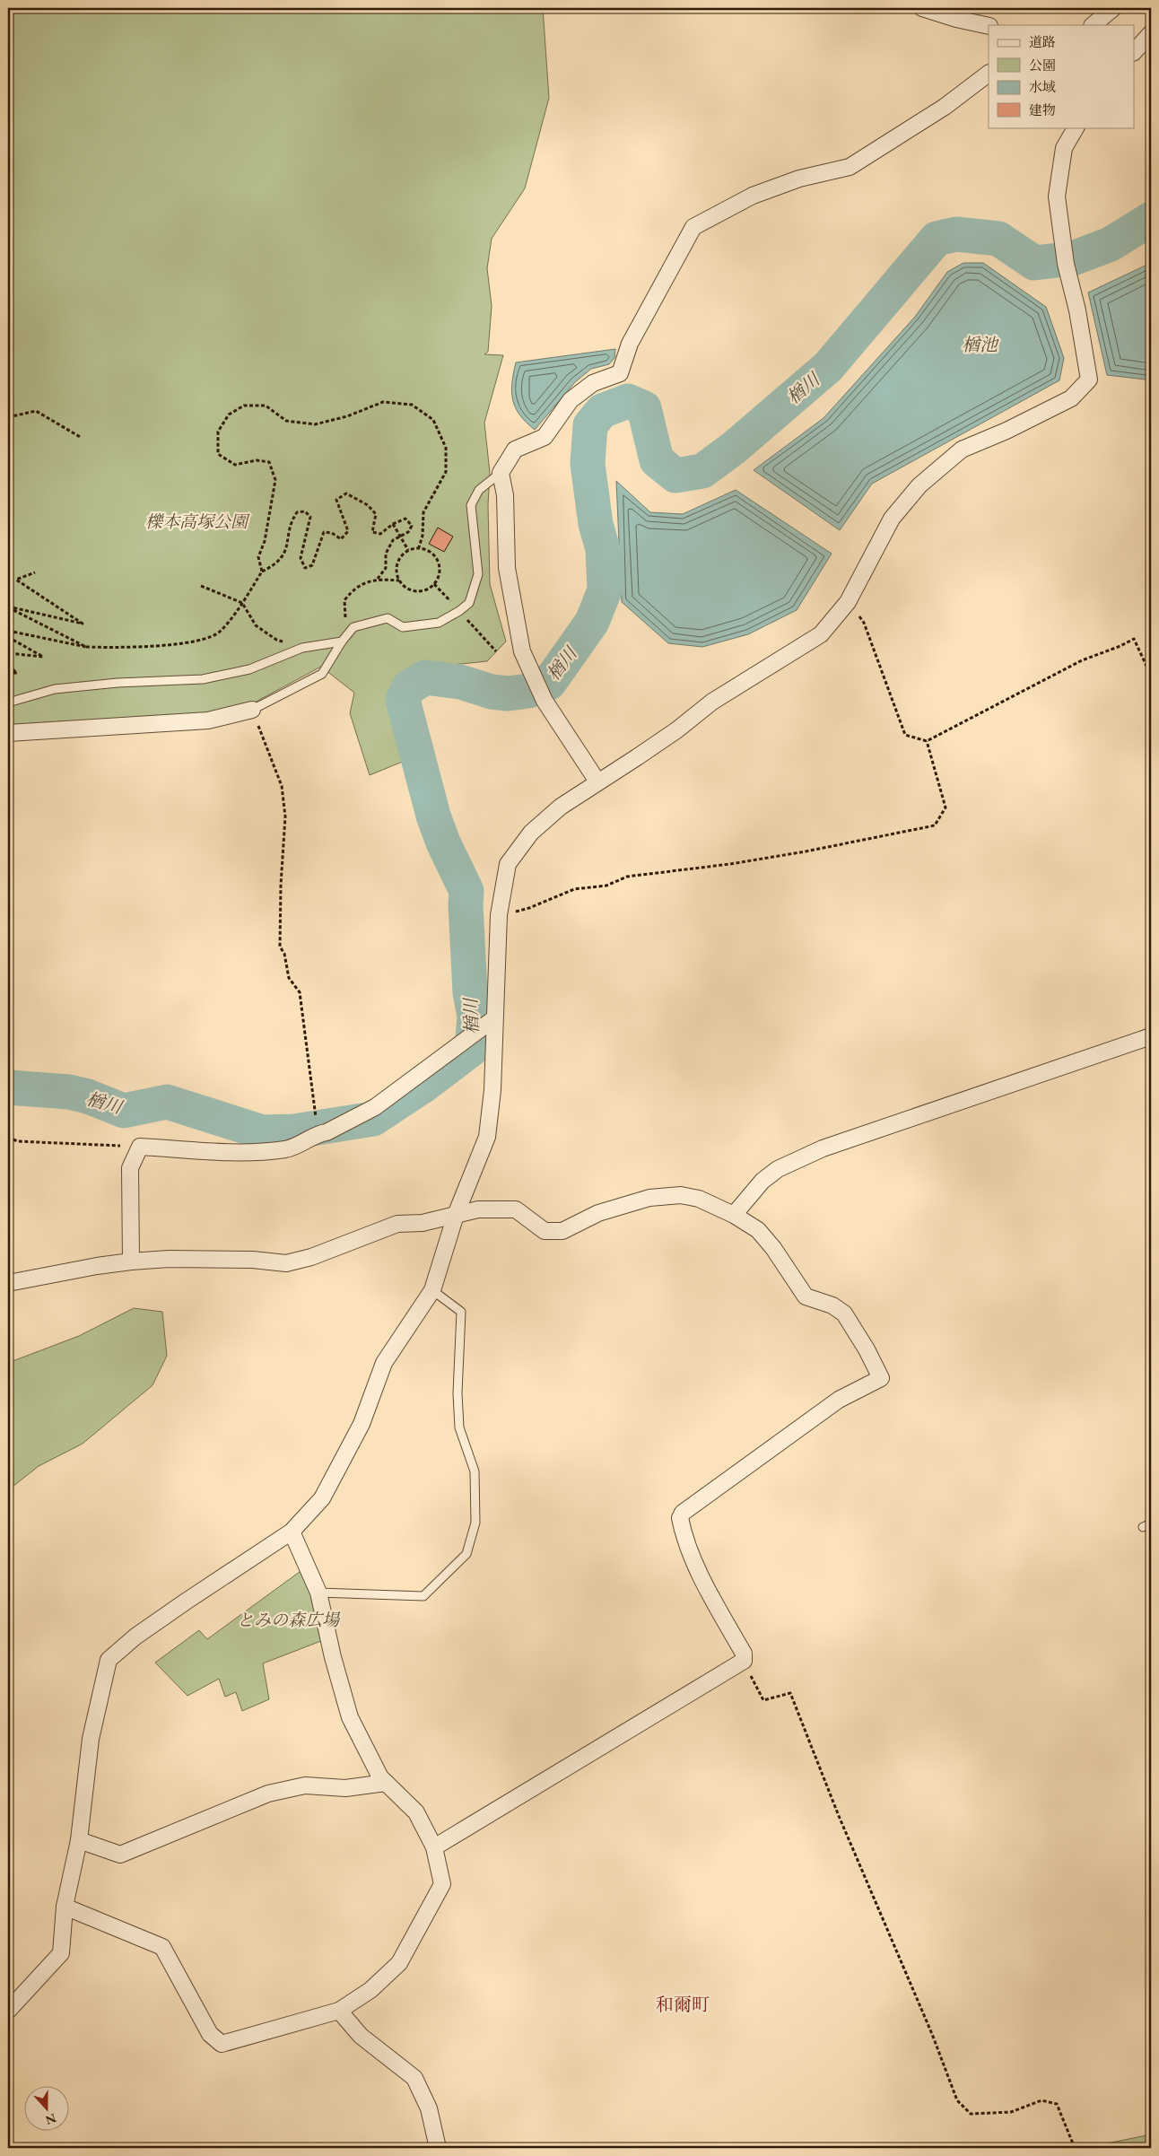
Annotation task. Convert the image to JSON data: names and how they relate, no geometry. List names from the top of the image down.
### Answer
{
  "districts": ["和爾町"],
  "water": ["楢池", "楢川"],
  "parks": ["櫟本高塚公園", "とみの森広場"],
  "legend": [
    "道路",
    "公園",
    "水域",
    "建物"
  ],
  "north": "bottom"
}
